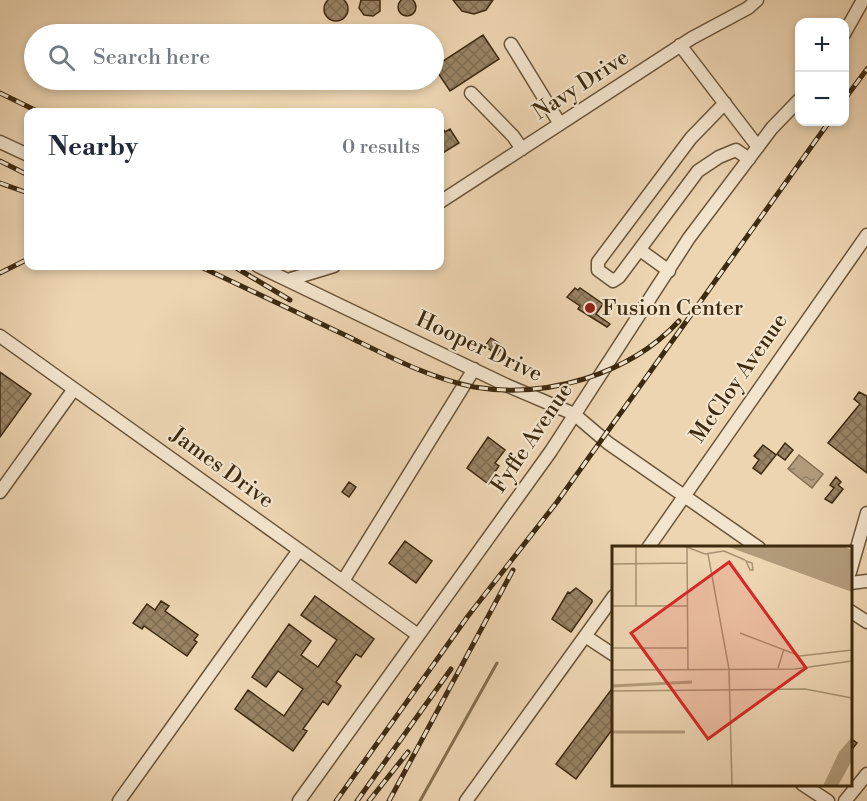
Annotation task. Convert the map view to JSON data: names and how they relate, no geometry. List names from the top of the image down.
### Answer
{
  "streets": {
    "street": [
      "Navy Drive",
      "Hooper Drive",
      "McCloy Avenue",
      "Fyffe Avenue",
      "James Drive"
    ]
  },
  "crossings": [
    ["Hooper Drive", "McCloy Avenue"],
    ["Hooper Drive", "Fyffe Avenue"],
    ["Fyffe Avenue", "James Drive"]
  ],
  "places": ["Fusion Center"],
  "page": {
    "map_buttons": ["+", "−"],
    "search": "Search here",
    "heading": ["Nearby", "0 results"]
  }
}
